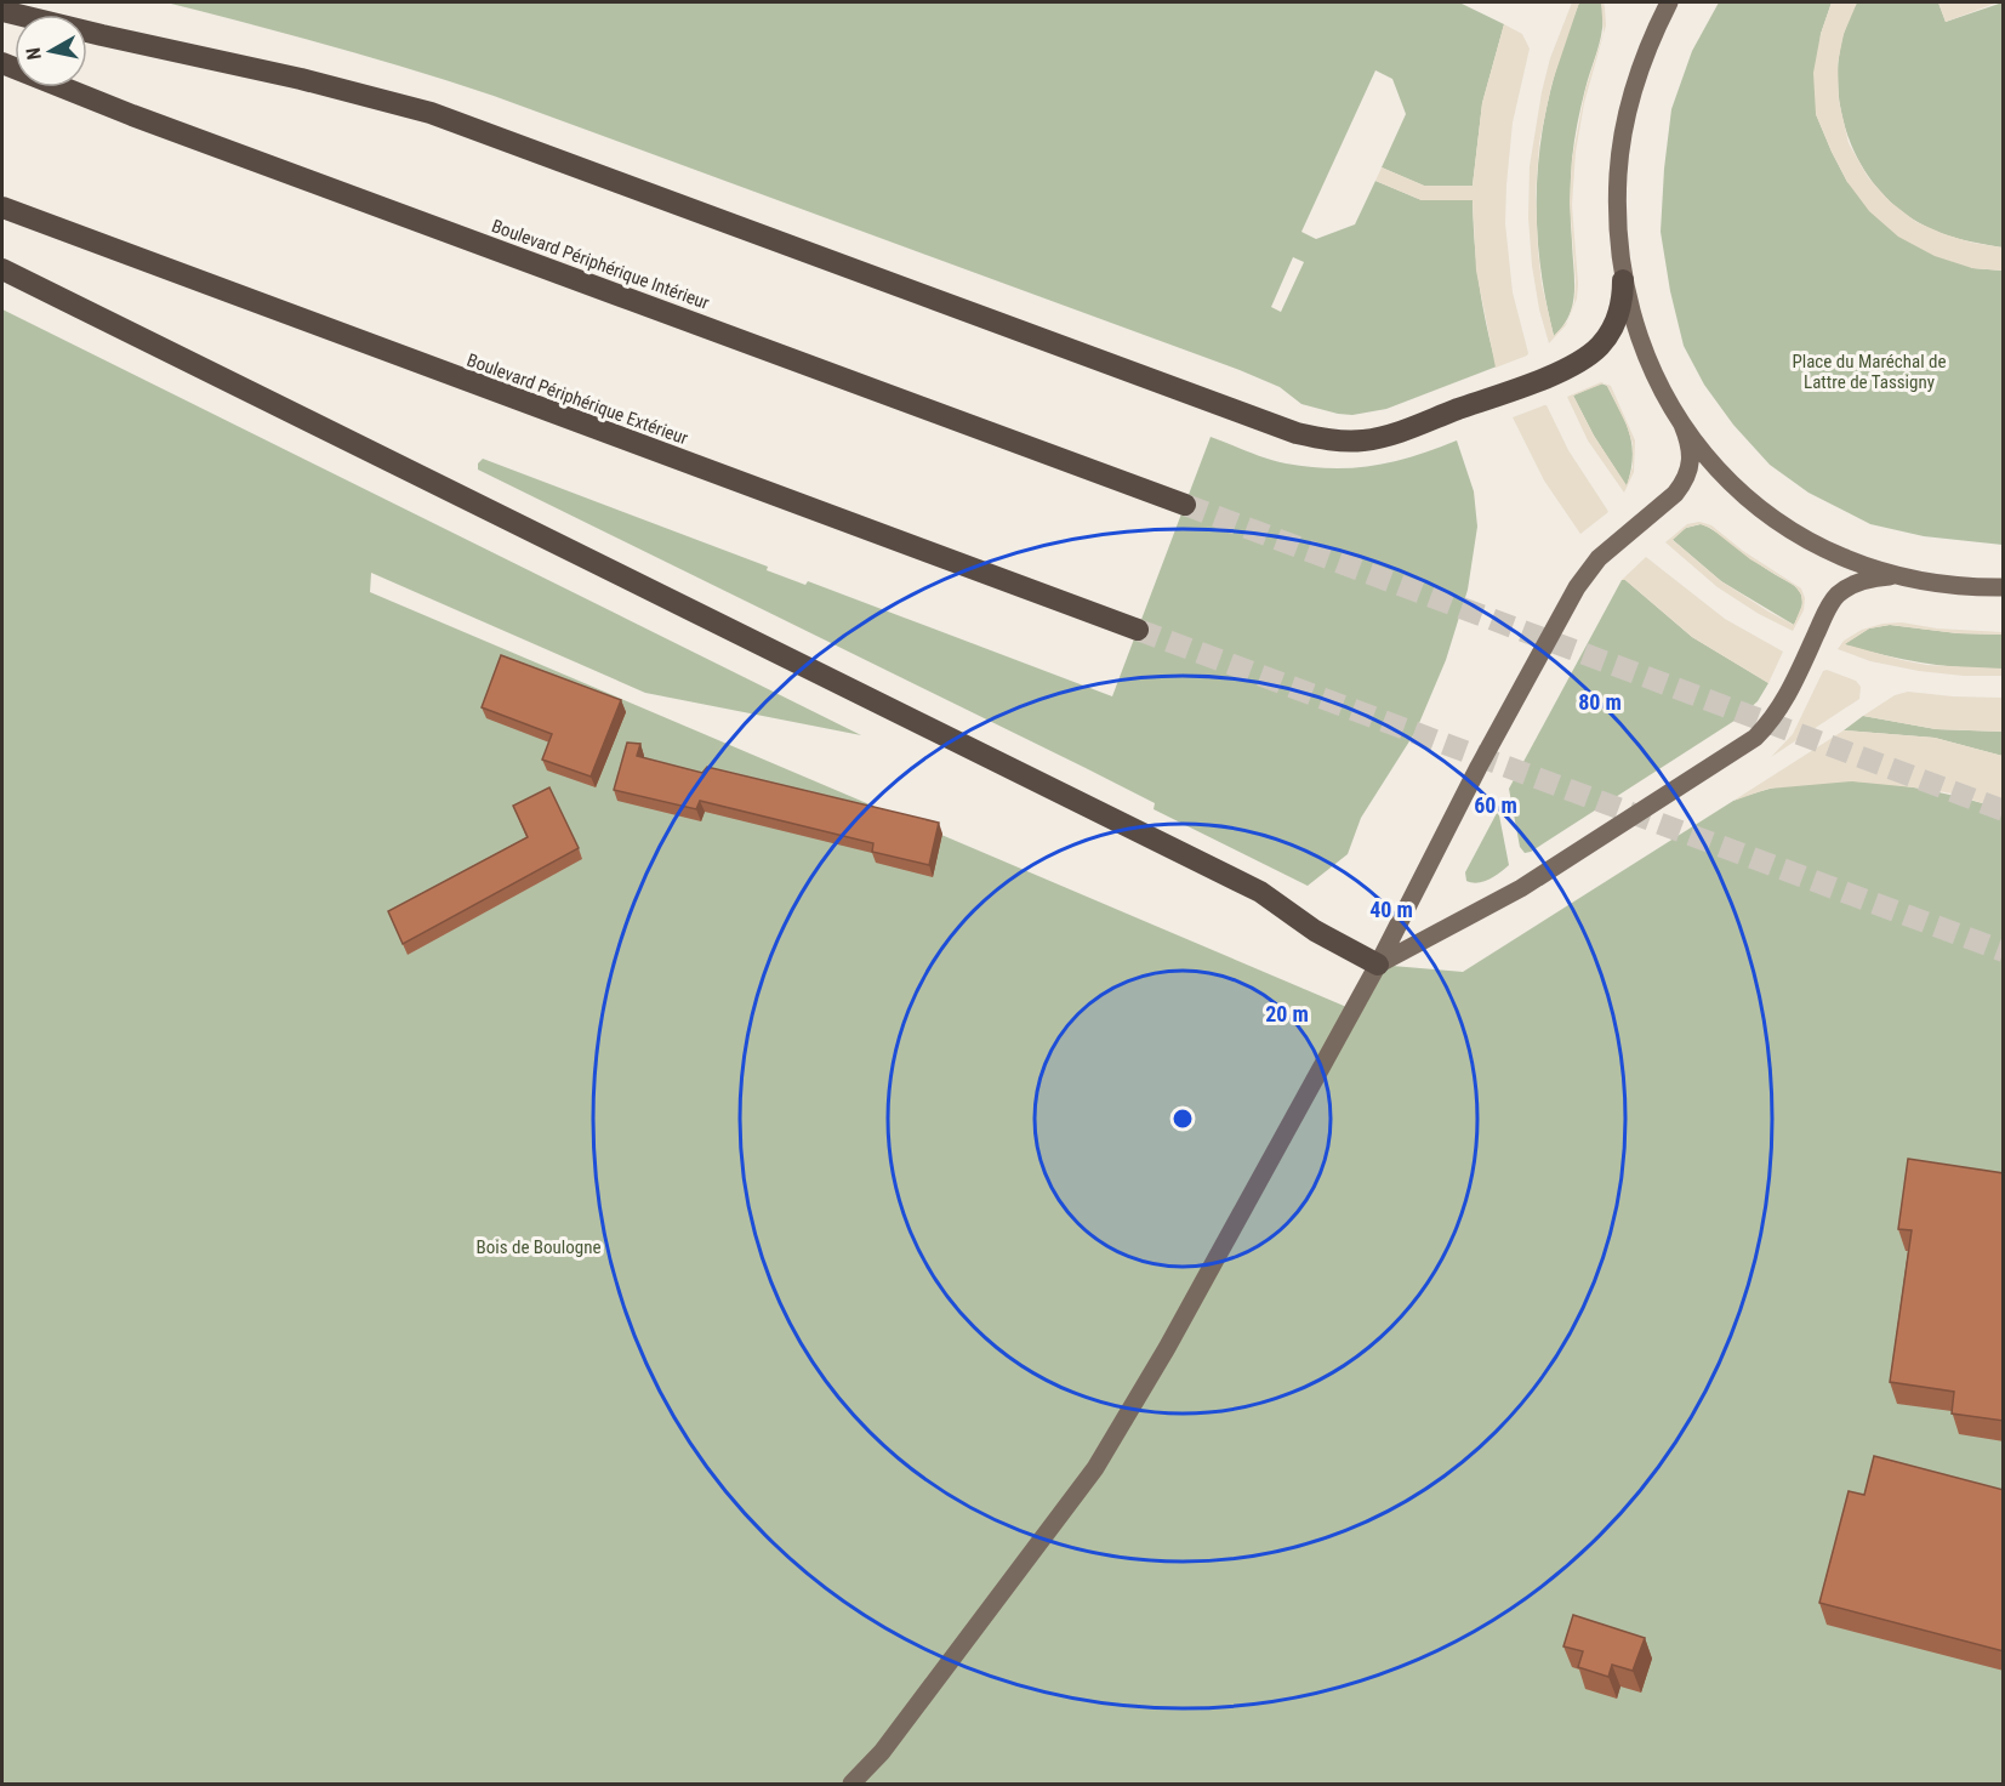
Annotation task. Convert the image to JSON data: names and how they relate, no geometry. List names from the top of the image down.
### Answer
{
  "streets": {
    "highway": ["Boulevard Périphérique Intérieur", "Boulevard Périphérique Extérieur"]
  },
  "parks": ["Place du Maréchal de Lattre de Tassigny", "Bois de Boulogne"],
  "north": "left",
  "rings": [
    "80 m",
    "60 m",
    "40 m",
    "20 m"
  ]
}
